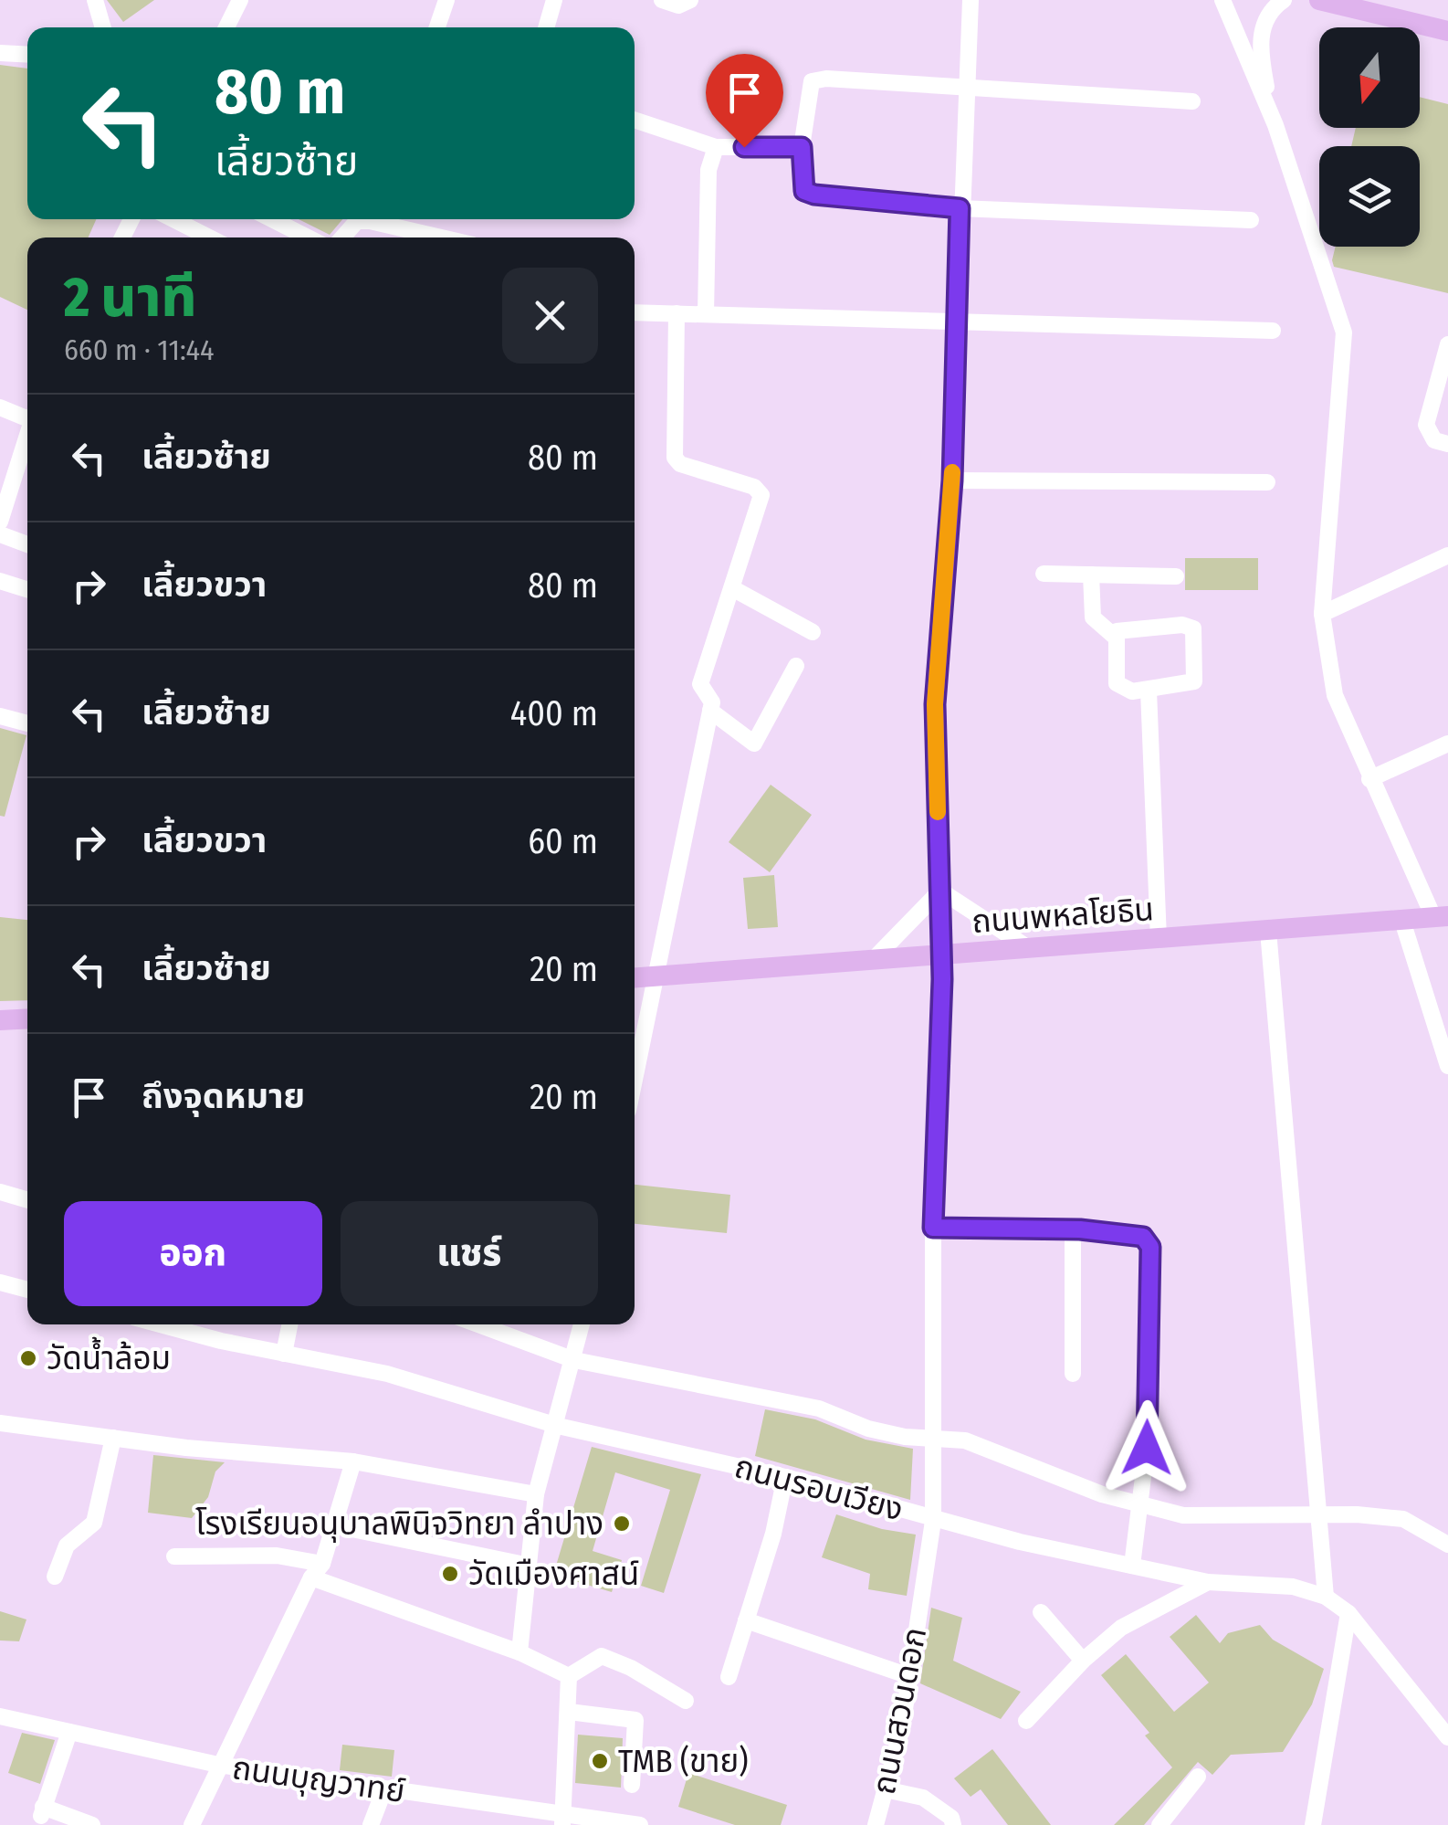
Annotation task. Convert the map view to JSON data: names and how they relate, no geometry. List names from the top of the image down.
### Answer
{
  "streets": {
    "main road": ["ถนนพหลโยธิน"],
    "street": ["ถนนรอบเวียง", "ถนนสวนดอก", "ถนนบุญวาทย์"]
  },
  "crossings": [
    ["ถนนพหลโยธิน", "ถนนสวนดอก"],
    ["ถนนรอบเวียง", "ถนนสวนดอก"]
  ],
  "places": [
    "วัดน้ำล้อม",
    "โรงเรียนอนุบาลพินิจวิทยา ลำปาง",
    "วัดเมืองศาสน์",
    "TMB (ขาย)"
  ],
  "north": "bottom",
  "page": {
    "turn": ["80 m", "เลี้ยวซ้าย"],
    "heading": ["2 นาที", "660 m · 11:44"],
    "list": [
      {
        "name": "เลี้ยวซ้าย",
        "value": "80 m"
      },
      {
        "name": "เลี้ยวขวา",
        "value": "80 m"
      },
      {
        "name": "เลี้ยวซ้าย",
        "value": "400 m"
      },
      {
        "name": "เลี้ยวขวา",
        "value": "60 m"
      },
      {
        "name": "เลี้ยวซ้าย",
        "value": "20 m"
      },
      {
        "name": "ถึงจุดหมาย",
        "value": "20 m"
      }
    ],
    "buttons": ["ออก", "แชร์"]
  }
}
